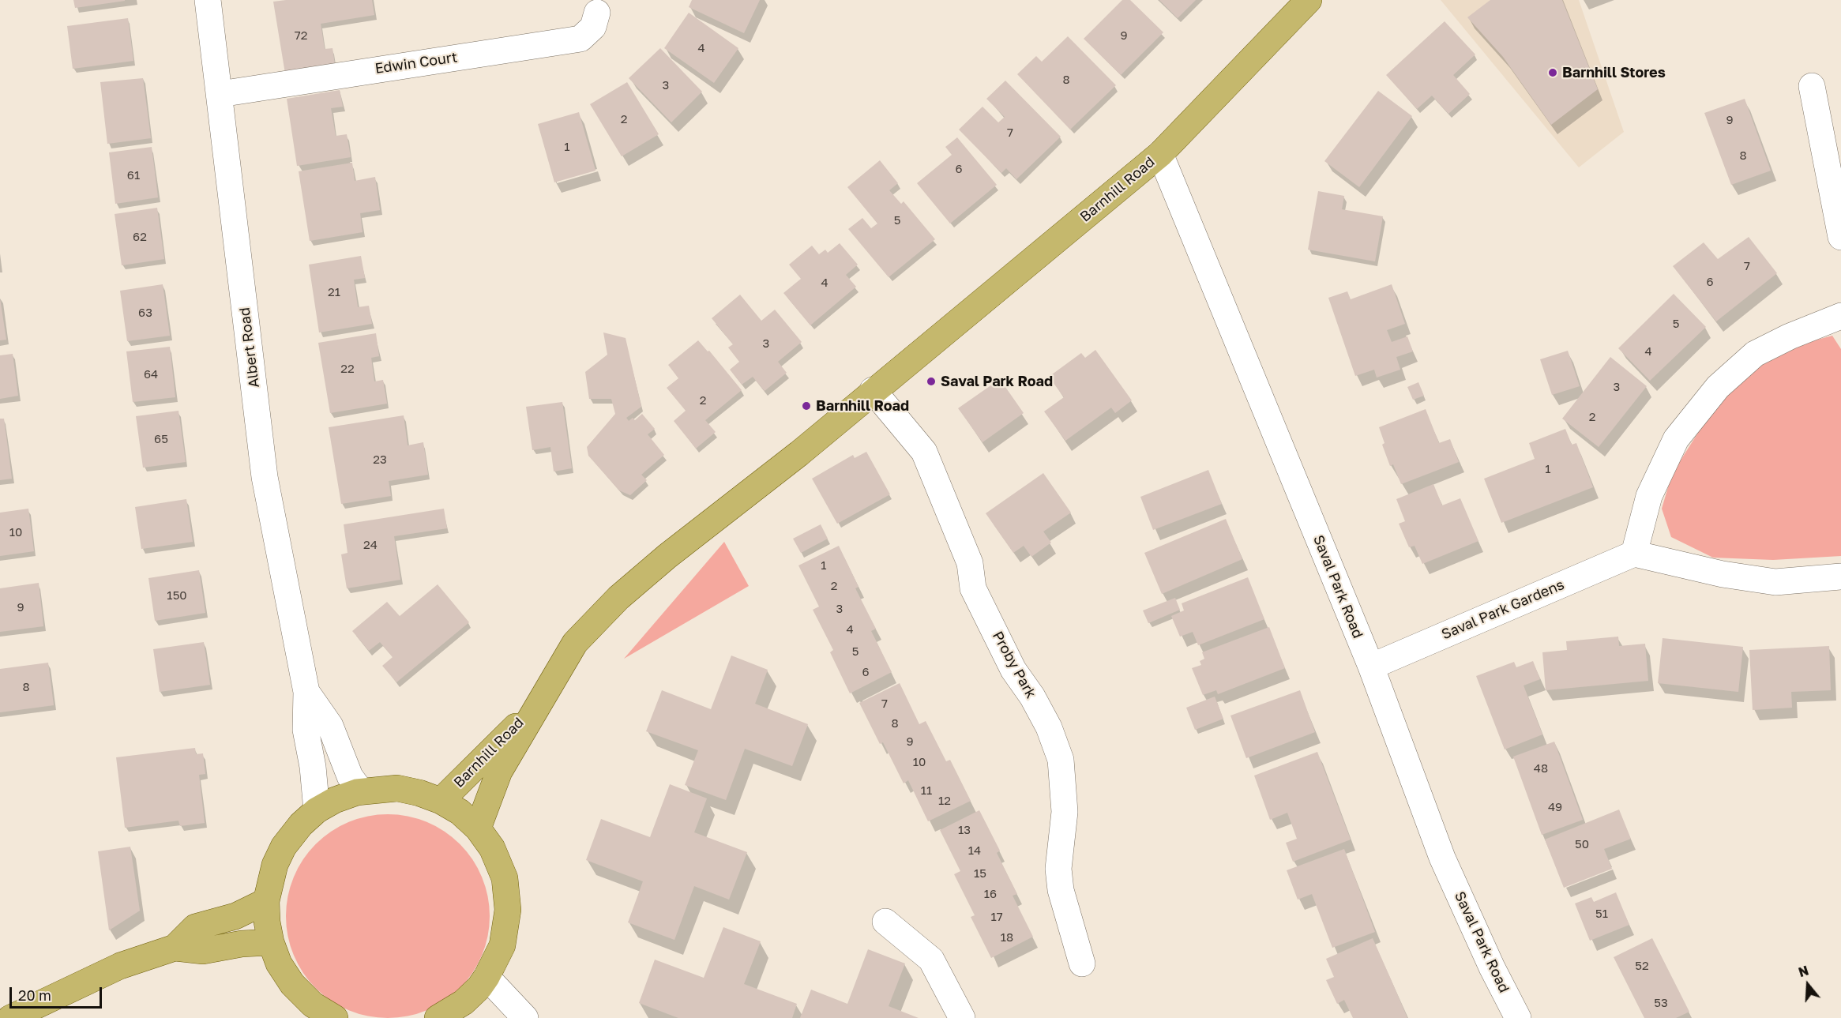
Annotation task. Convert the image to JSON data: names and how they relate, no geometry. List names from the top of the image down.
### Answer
{
  "streets": {
    "main road": ["Barnhill Road"],
    "street": [
      "Edwin Court",
      "Albert Road",
      "Saval Park Road",
      "Saval Park Gardens",
      "Proby Park"
    ]
  },
  "crossings": [
    ["Edwin Court", "Albert Road"],
    ["Barnhill Road", "Saval Park Road"],
    ["Barnhill Road", "Proby Park"],
    ["Saval Park Road", "Saval Park Gardens"]
  ],
  "places": ["Barnhill Stores", "Saval Park Road", "Barnhill Road"],
  "house_numbers": [
    "72",
    "9",
    "4",
    "8",
    "3",
    "2",
    "9",
    "7",
    "1",
    "8",
    "6",
    "61",
    "5",
    "62",
    "7",
    "6",
    "4",
    "21",
    "63",
    "5",
    "3",
    "4",
    "22",
    "64",
    "3",
    "2",
    "2",
    "65",
    "23",
    "1",
    "10",
    "24",
    "1",
    "2",
    "150",
    "9",
    "3",
    "4",
    "5",
    "6",
    "8",
    "7",
    "8",
    "9",
    "10",
    "48",
    "11",
    "12",
    "49",
    "13",
    "50",
    "14",
    "15",
    "16",
    "51",
    "17",
    "18",
    "52",
    "53"
  ],
  "scale_bar": "20 m",
  "north": "top"
}
